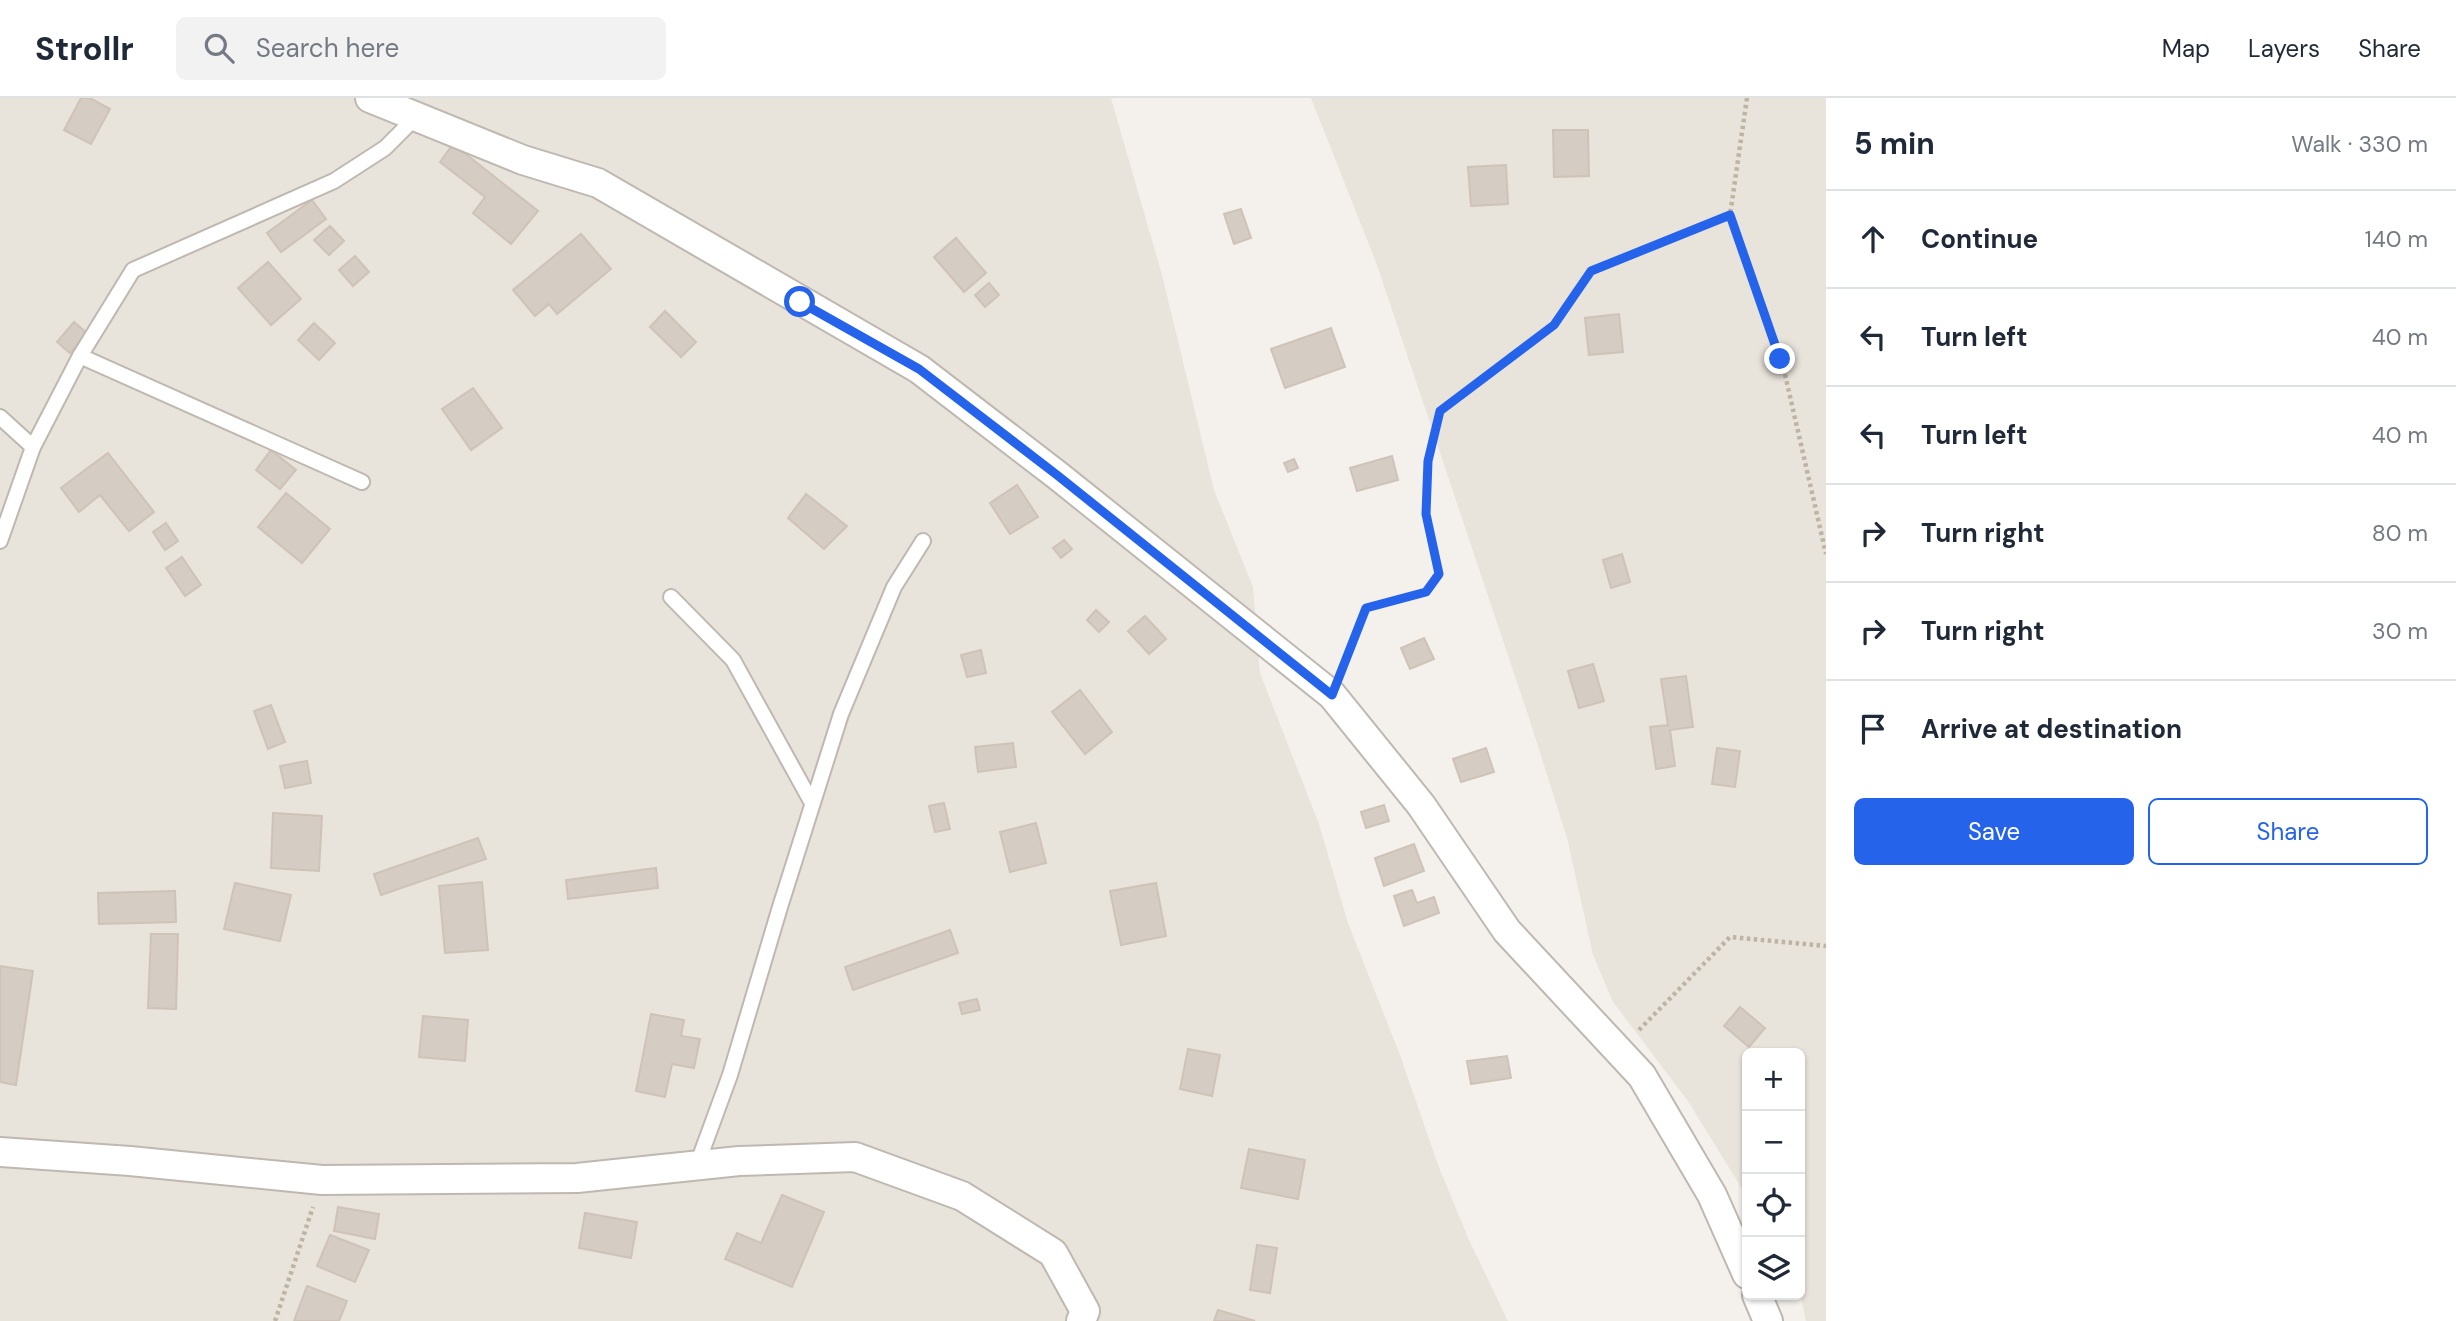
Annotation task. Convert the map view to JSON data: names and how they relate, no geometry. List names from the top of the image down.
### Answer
{
  "page": {
    "header": "Strollr",
    "search": "Search here",
    "nav": ["Map", "Layers", "Share"],
    "heading": ["5 min", "Walk · 330 m"],
    "list": [
      ["Continue", "140 m"],
      ["Turn left", "40 m"],
      ["Turn left", "40 m"],
      ["Turn right", "80 m"],
      ["Turn right", "30 m"],
      "Arrive at destination"
    ],
    "buttons": ["Save", "Share"],
    "map_buttons": ["+", "−"]
  }
}
